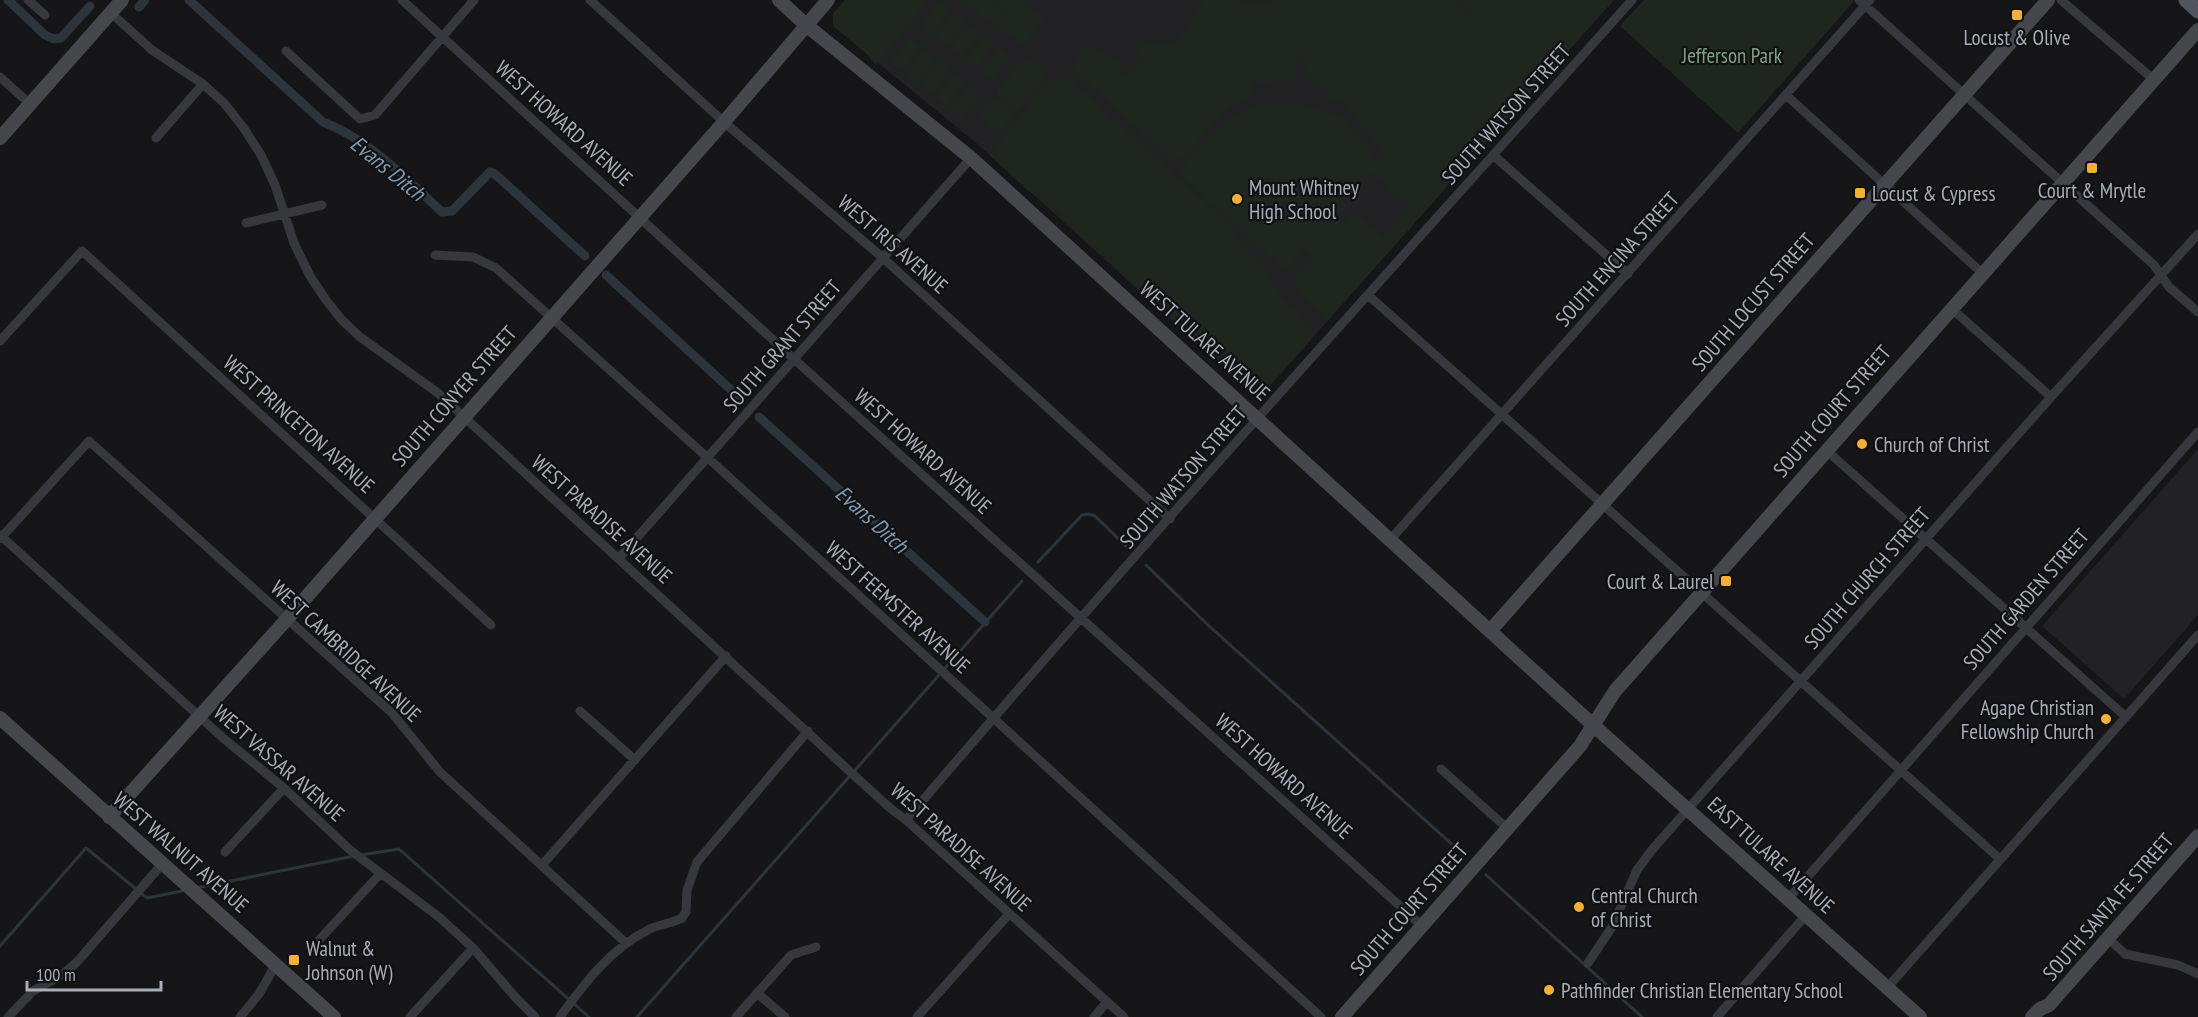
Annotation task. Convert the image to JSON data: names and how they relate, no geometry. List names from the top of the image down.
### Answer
{
  "streets": {
    "street": [
      "SOUTH WATSON STREET",
      "WEST HOWARD AVENUE",
      "WEST IRIS AVENUE",
      "SOUTH ENCINA STREET",
      "SOUTH LOCUST STREET",
      "WEST TULARE AVENUE",
      "SOUTH GRANT STREET",
      "SOUTH CONYER STREET",
      "SOUTH COURT STREET",
      "WEST PRINCETON AVENUE",
      "WEST PARADISE AVENUE",
      "SOUTH CHURCH STREET",
      "SOUTH GARDEN STREET",
      "WEST FEEMSTER AVENUE",
      "WEST CAMBRIDGE AVENUE",
      "WEST VASSAR AVENUE",
      "WEST WALNUT AVENUE",
      "EAST TULARE AVENUE",
      "SOUTH SANTA FE STREET"
    ]
  },
  "crossings": [
    ["SOUTH WATSON STREET", "WEST HOWARD AVENUE"],
    ["SOUTH WATSON STREET", "WEST IRIS AVENUE"],
    ["SOUTH WATSON STREET", "WEST TULARE AVENUE"],
    ["SOUTH WATSON STREET", "WEST PARADISE AVENUE"],
    ["SOUTH WATSON STREET", "WEST FEEMSTER AVENUE"],
    ["WEST HOWARD AVENUE", "SOUTH GRANT STREET"],
    ["WEST HOWARD AVENUE", "SOUTH CONYER STREET"],
    ["WEST HOWARD AVENUE", "SOUTH COURT STREET"],
    ["WEST IRIS AVENUE", "SOUTH GRANT STREET"],
    ["WEST IRIS AVENUE", "SOUTH CONYER STREET"],
    ["SOUTH ENCINA STREET", "WEST TULARE AVENUE"],
    ["SOUTH LOCUST STREET", "WEST TULARE AVENUE"],
    ["WEST TULARE AVENUE", "SOUTH GRANT STREET"],
    ["WEST TULARE AVENUE", "SOUTH CONYER STREET"],
    ["WEST TULARE AVENUE", "SOUTH COURT STREET"],
    ["WEST TULARE AVENUE", "EAST TULARE AVENUE"],
    ["SOUTH GRANT STREET", "WEST PARADISE AVENUE"],
    ["SOUTH GRANT STREET", "WEST FEEMSTER AVENUE"],
    ["SOUTH CONYER STREET", "WEST PRINCETON AVENUE"],
    ["SOUTH CONYER STREET", "WEST PARADISE AVENUE"],
    ["SOUTH CONYER STREET", "WEST FEEMSTER AVENUE"],
    ["SOUTH CONYER STREET", "WEST CAMBRIDGE AVENUE"],
    ["SOUTH CONYER STREET", "WEST VASSAR AVENUE"],
    ["SOUTH CONYER STREET", "WEST WALNUT AVENUE"],
    ["SOUTH COURT STREET", "EAST TULARE AVENUE"],
    ["SOUTH CHURCH STREET", "EAST TULARE AVENUE"],
    ["SOUTH GARDEN STREET", "EAST TULARE AVENUE"],
    ["WEST CAMBRIDGE AVENUE", "WEST VASSAR AVENUE"]
  ],
  "water": ["Evans Ditch"],
  "parks": ["Jefferson Park"],
  "places": {
    "transit": [
      "Locust & Olive",
      "Court & Mrytle",
      "Locust & Cypress",
      "Court & Laurel",
      "Walnut & Johnson (W)"
    ],
    "other": [
      "Mount Whitney High School",
      "Church of Christ",
      "Agape Christian Fellowship Church",
      "Central Church of Christ",
      "Pathfinder Christian Elementary School"
    ]
  },
  "scale_bar": "100 m"
}
